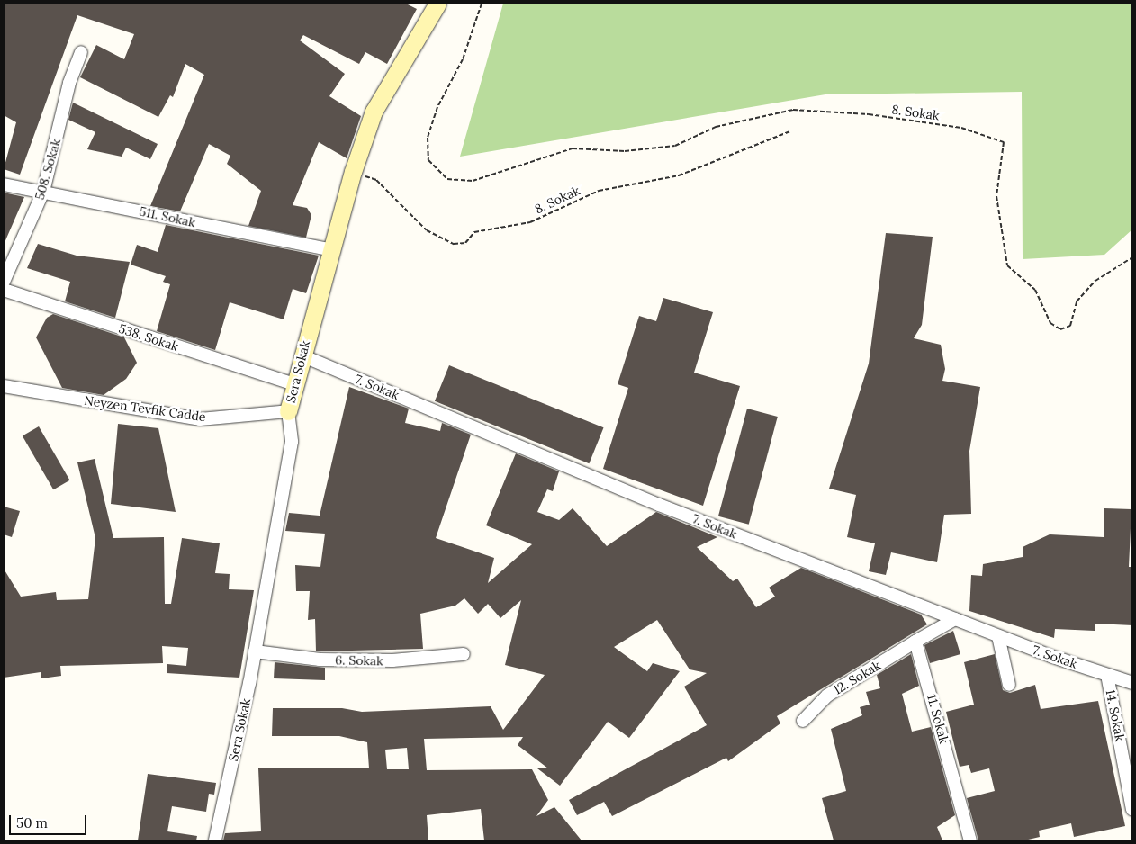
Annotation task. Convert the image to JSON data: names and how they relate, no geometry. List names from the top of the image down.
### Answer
{
  "streets": {
    "street": [
      "508. Sokak",
      "511. Sokak",
      "538. Sokak",
      "Sera Sokak",
      "7. Sokak",
      "Neyzen Tevfik Cadde",
      "6. Sokak",
      "12. Sokak",
      "14. Sokak",
      "11. Sokak"
    ],
    "path": ["8. Sokak"]
  },
  "crossings": [
    ["8. Sokak", "Sera Sokak"],
    ["508. Sokak", "511. Sokak"],
    ["511. Sokak", "Sera Sokak"],
    ["538. Sokak", "Sera Sokak"],
    ["Sera Sokak", "7. Sokak"],
    ["Sera Sokak", "Neyzen Tevfik Cadde"],
    ["Sera Sokak", "6. Sokak"],
    ["7. Sokak", "14. Sokak"],
    ["12. Sokak", "11. Sokak"]
  ],
  "scale_bar": "50 m"
}
